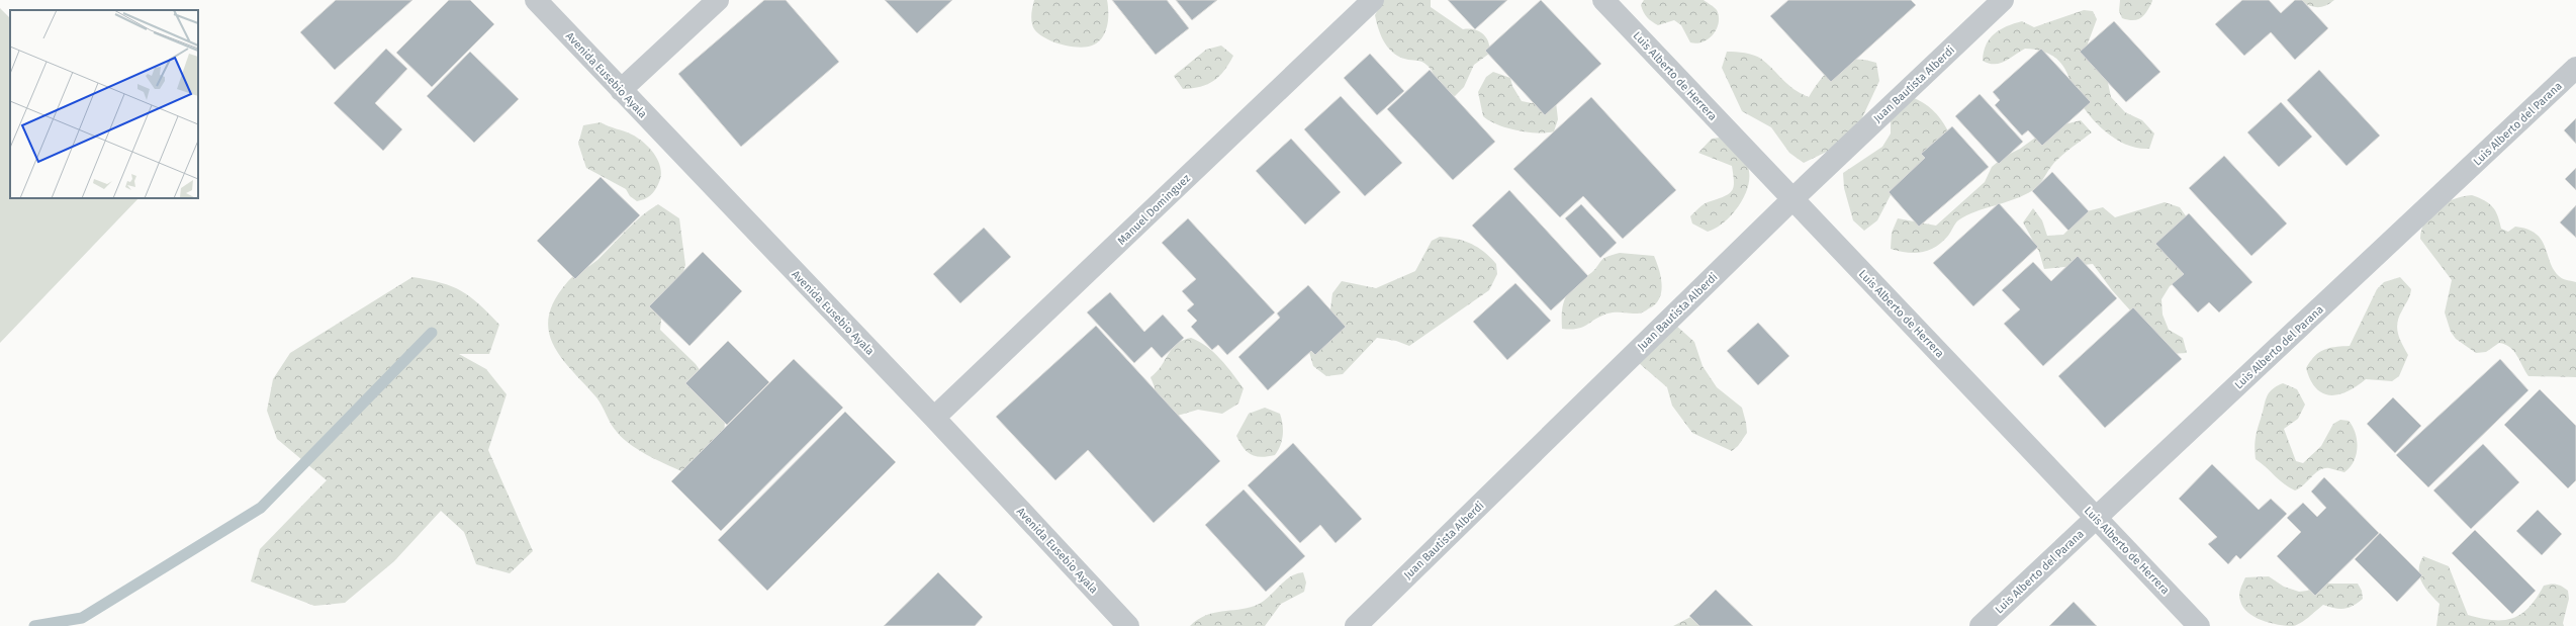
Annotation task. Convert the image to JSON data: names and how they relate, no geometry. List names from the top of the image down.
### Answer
{
  "streets": {
    "street": [
      "Avenida Eusebio Ayala",
      "Luis Alberto de Herrera",
      "Juan Bautista Alberdi",
      "Luis Alberto del Parana",
      "Manuel Dominguez"
    ]
  },
  "crossings": [
    ["Avenida Eusebio Ayala", "Manuel Dominguez"],
    ["Luis Alberto de Herrera", "Juan Bautista Alberdi"],
    ["Luis Alberto de Herrera", "Luis Alberto del Parana"]
  ]
}
